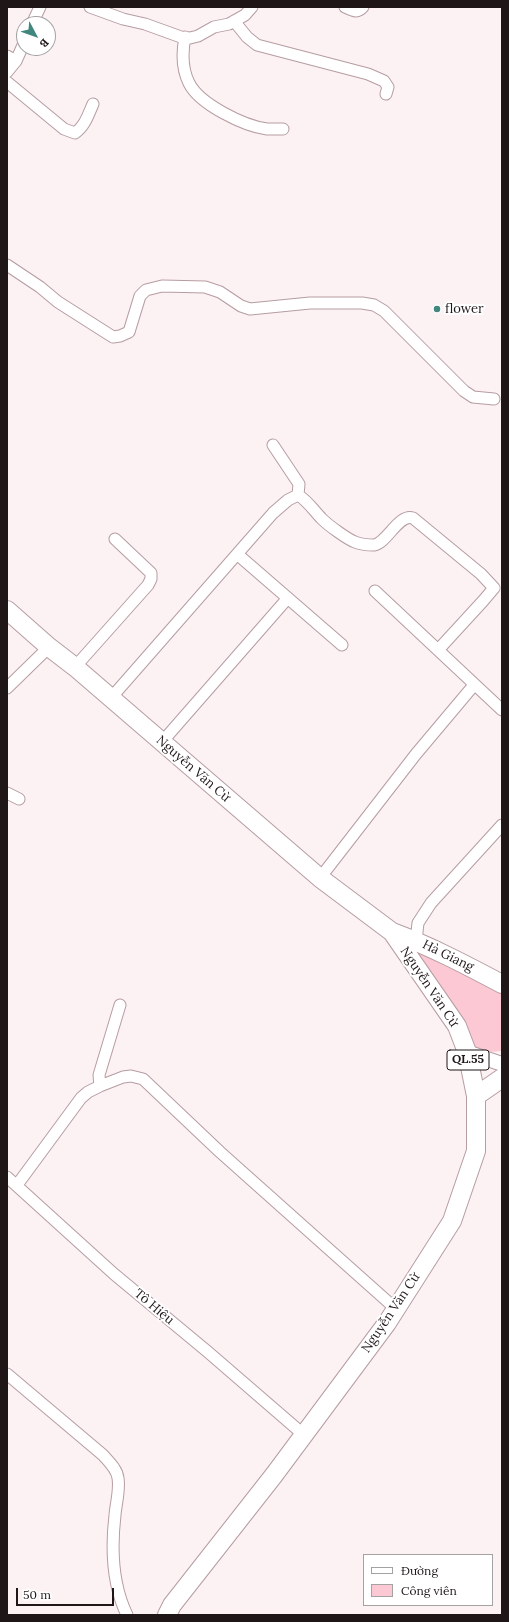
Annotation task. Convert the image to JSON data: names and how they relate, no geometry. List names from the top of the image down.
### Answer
{
  "streets": {
    "highway": ["Nguyễn Văn Cừ", "Hà Giang", "QL.55"],
    "street": ["Tô Hiệu"]
  },
  "crossings": [
    ["Nguyễn Văn Cừ", "Hà Giang"],
    ["Nguyễn Văn Cừ", "Tô Hiệu"]
  ],
  "places": ["flower"],
  "legend": ["Đường", "Công viên"],
  "scale_bar": "50 m",
  "north": "bottom right"
}
